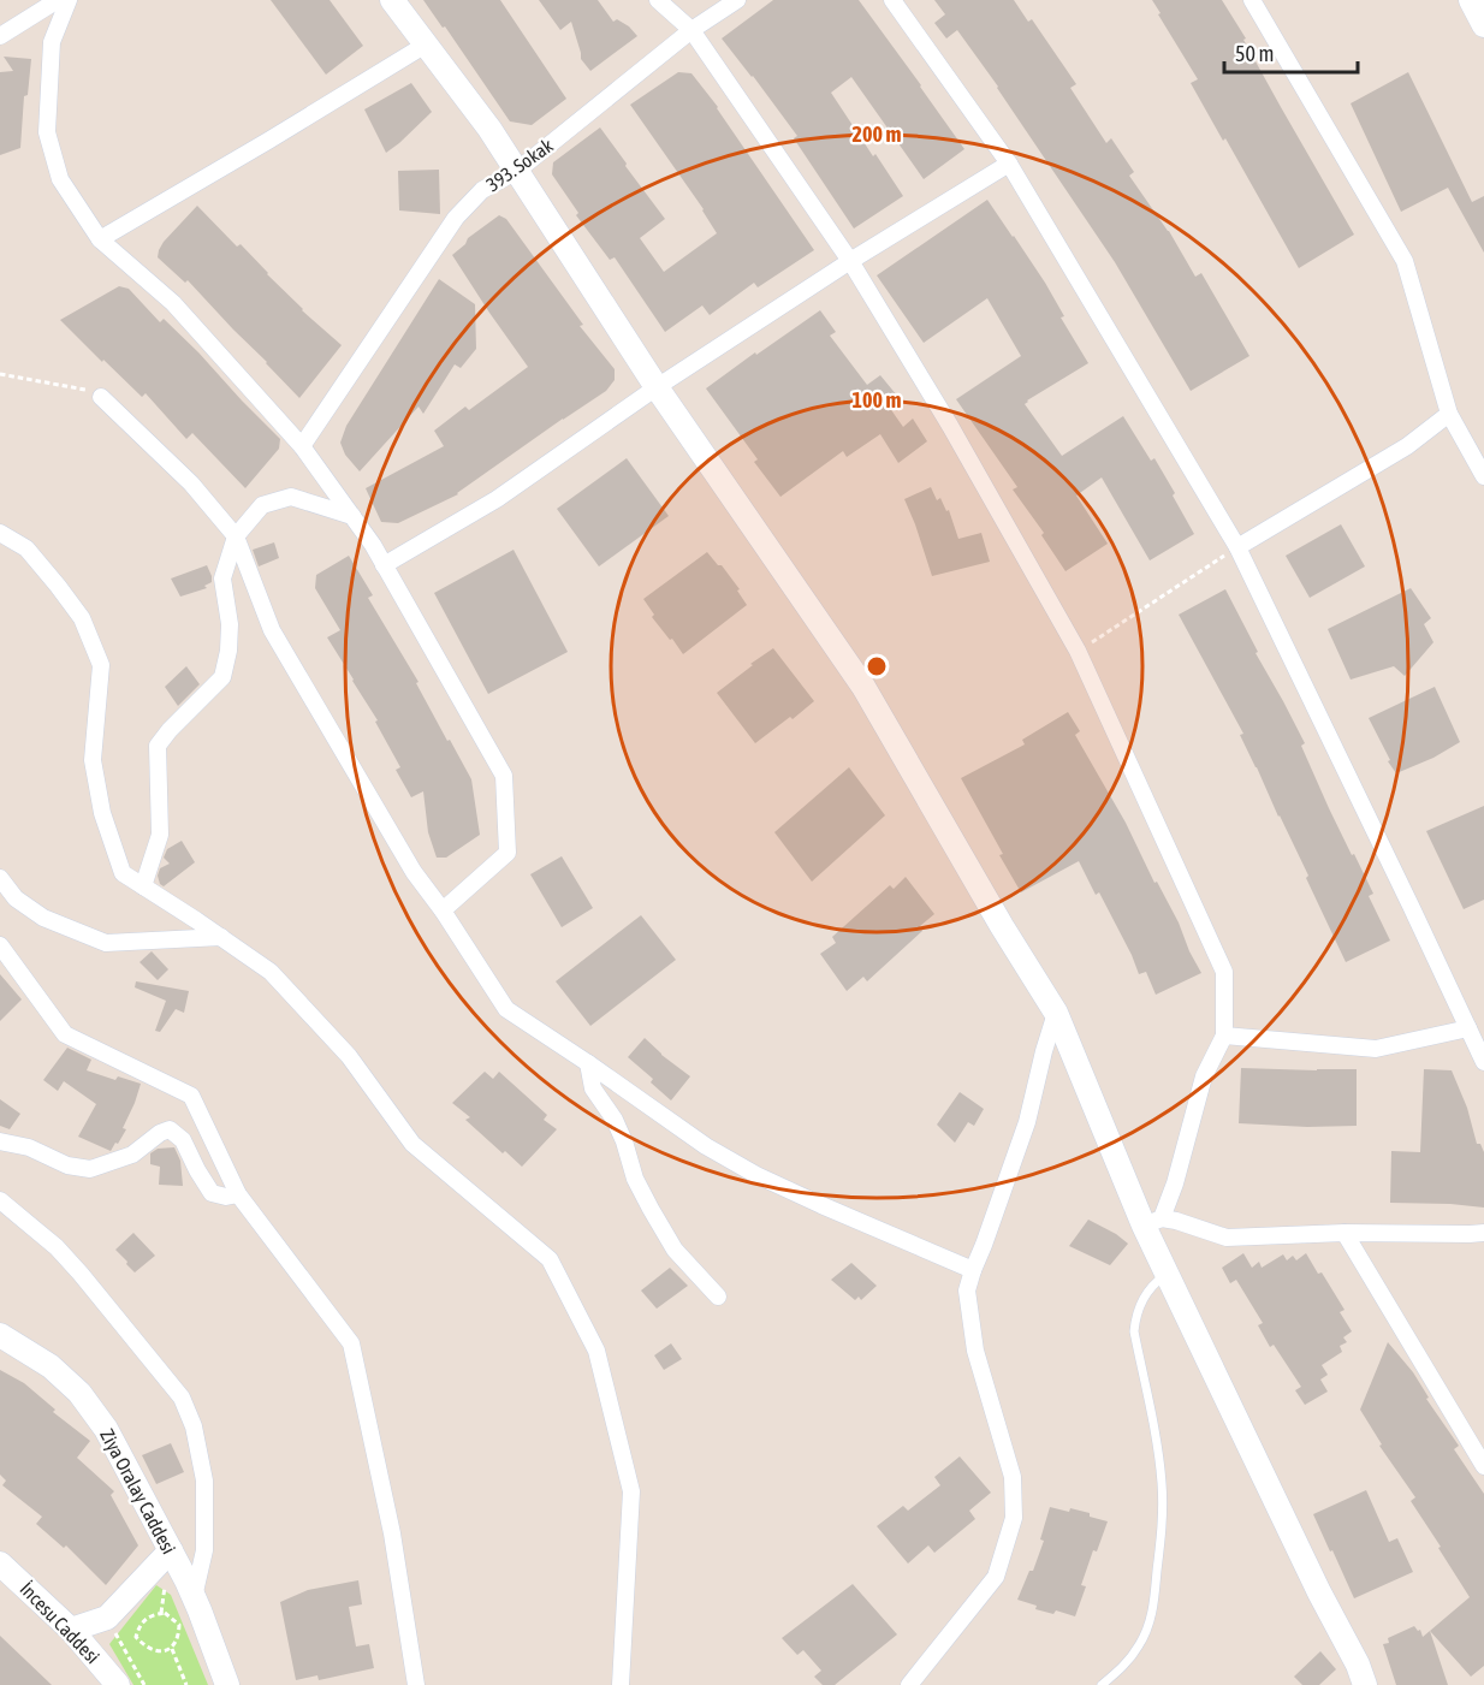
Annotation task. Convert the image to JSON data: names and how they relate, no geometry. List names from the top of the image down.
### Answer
{
  "streets": {
    "street": ["393. Sokak", "Ziya Oralay Caddesi", "İncesu Caddesi"]
  },
  "scale_bar": "50 m",
  "rings": ["200 m", "100 m"]
}
